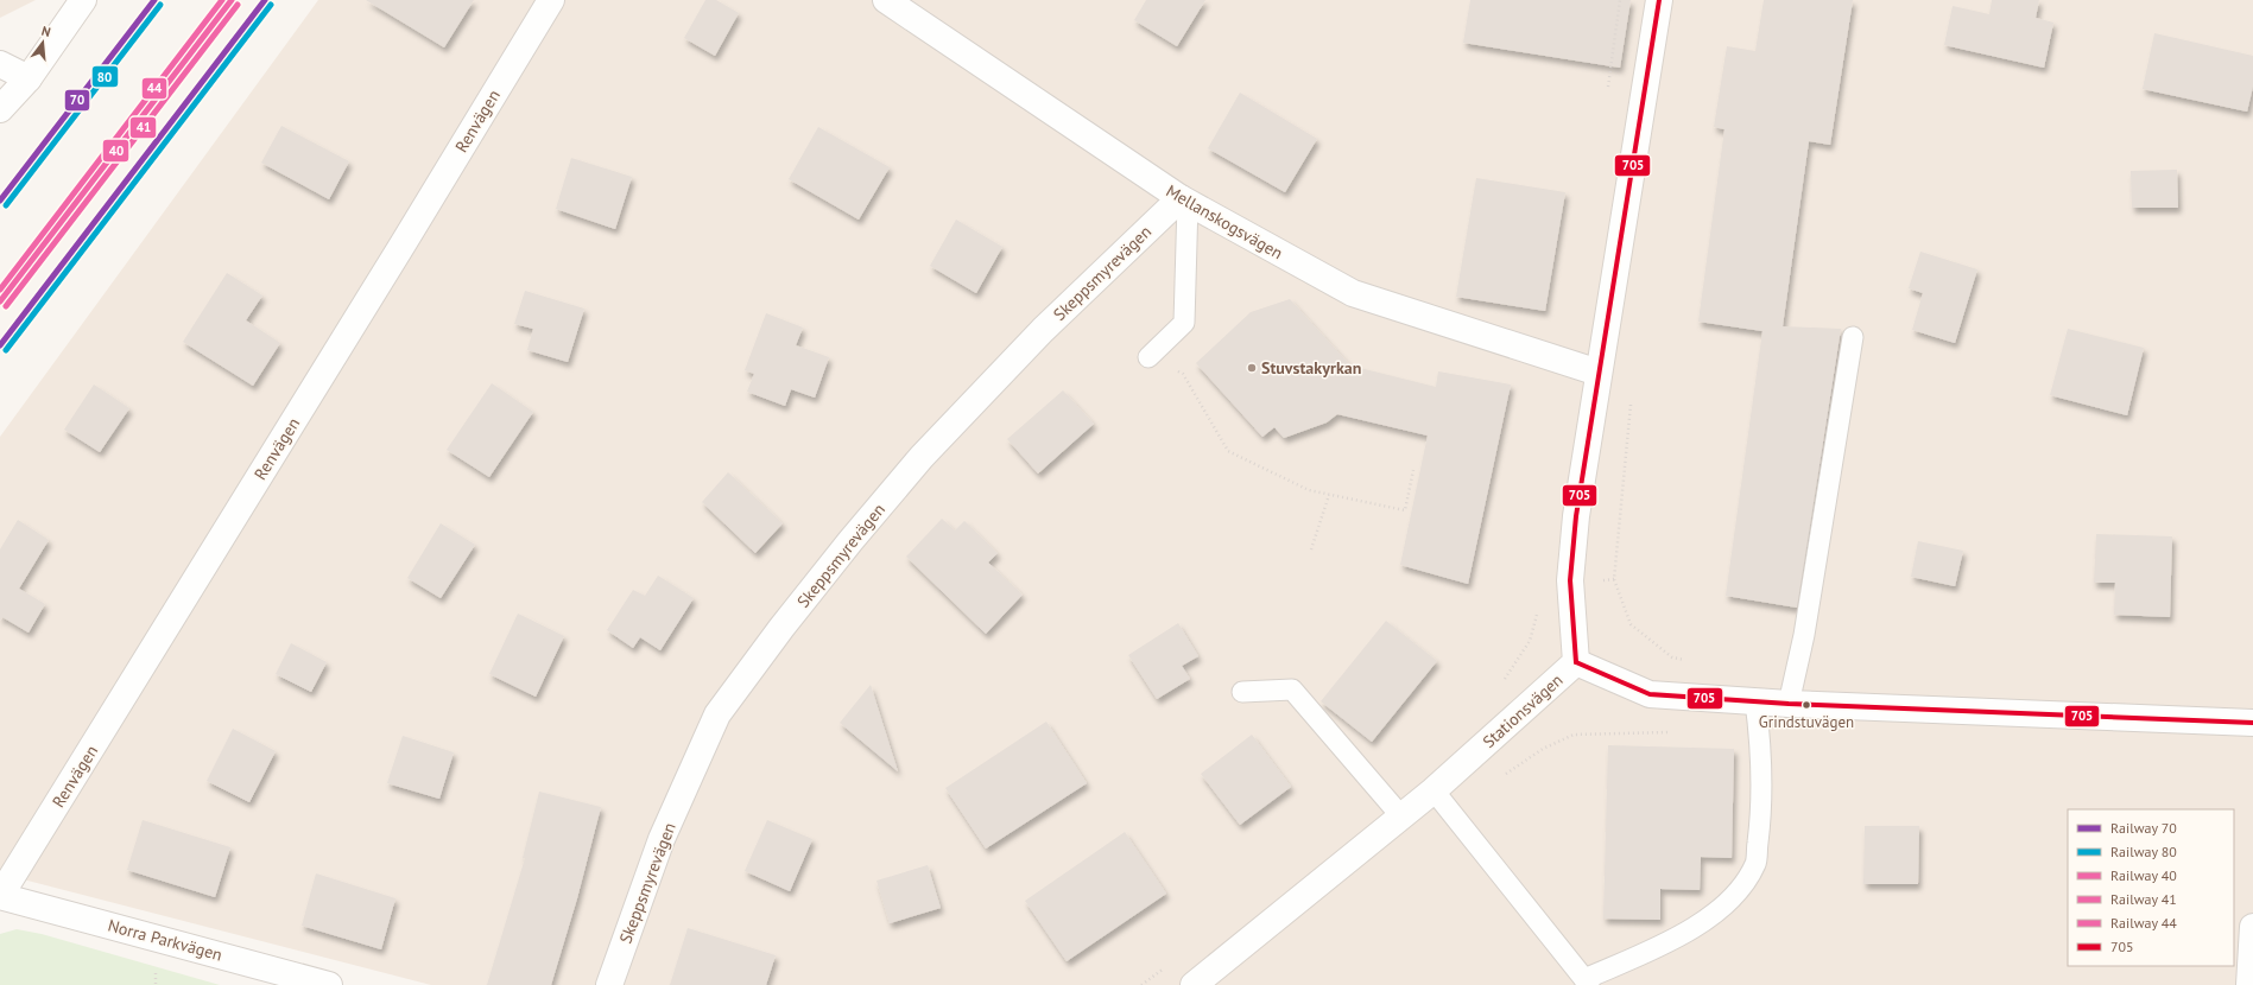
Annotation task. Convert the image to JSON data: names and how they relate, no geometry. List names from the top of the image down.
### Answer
{
  "streets": {
    "street": [
      "Renvägen",
      "Mellanskogsvägen",
      "Skeppsmyrevägen",
      "Stationsvägen",
      "Norra Parkvägen"
    ]
  },
  "crossings": [
    ["Renvägen", "Norra Parkvägen"],
    ["Mellanskogsvägen", "Skeppsmyrevägen"],
    ["Mellanskogsvägen", "Stationsvägen"]
  ],
  "places": ["Stuvstakyrkan", "Grindstuvägen"],
  "lines": [
    "rail line 70",
    "rail line 40",
    "rail line 44",
    "transit line 705",
    "rail line 80",
    "rail line 41"
  ],
  "legend": [
    "Railway 70",
    "Railway 80",
    "Railway 40",
    "Railway 41",
    "Railway 44",
    "705"
  ],
  "north": "top"
}
